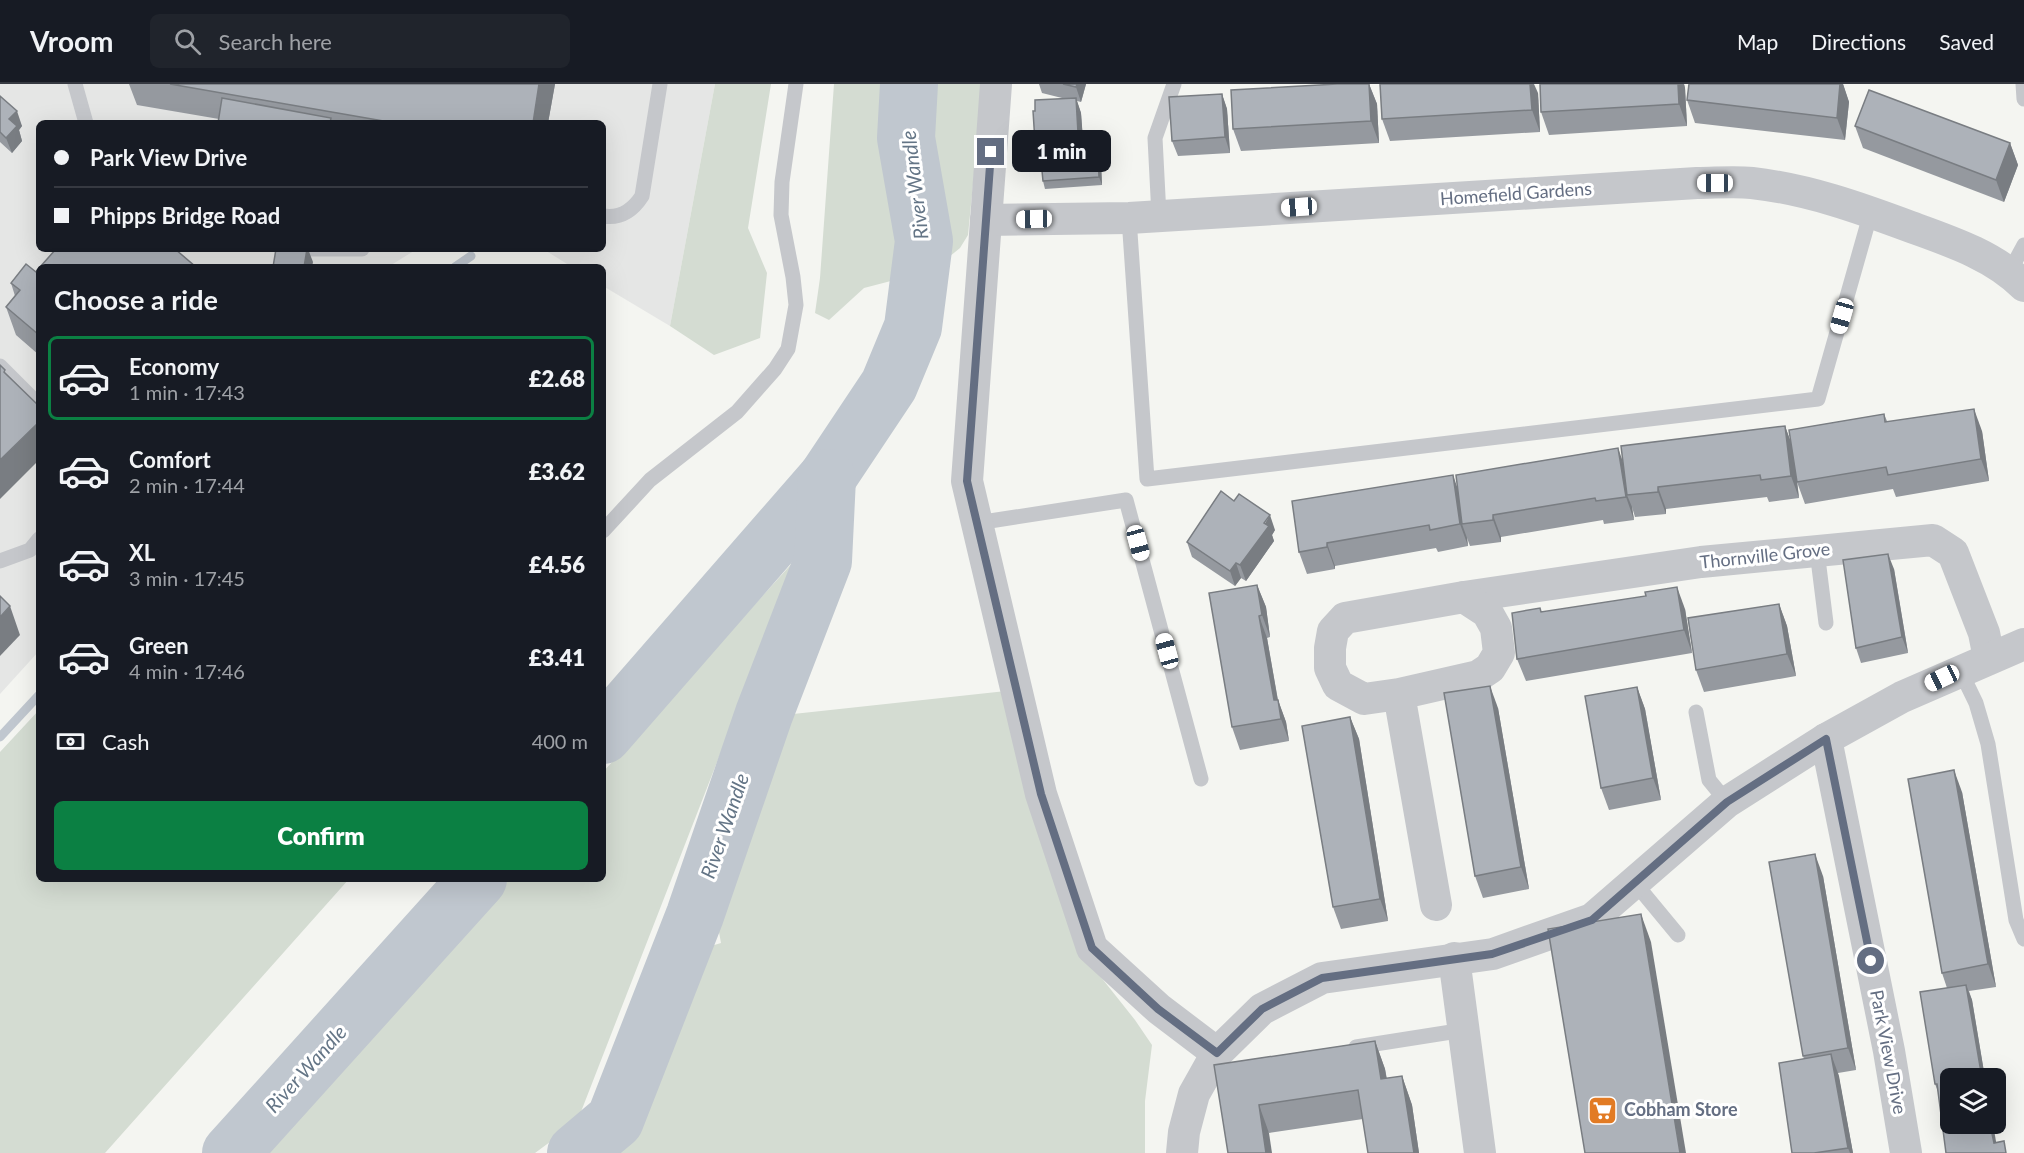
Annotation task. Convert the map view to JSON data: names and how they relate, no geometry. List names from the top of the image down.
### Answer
{
  "streets": {
    "street": ["Homefield Gardens", "Thornville Grove", "Park View Drive"]
  },
  "water": ["River Wandle"],
  "places": {
    "supermarket": ["Cobham Store"]
  },
  "page": {
    "header": "Vroom",
    "search": "Search here",
    "nav": ["Map", "Directions", "Saved"],
    "banner": ["Park View Drive", "Phipps Bridge Road"],
    "bubble": "1 min",
    "heading": "Choose a ride",
    "list": [
      {
        "name": "Economy",
        "note": "1 min · 17:43",
        "value": "£2.68"
      },
      {
        "name": "Comfort",
        "note": "2 min · 17:44",
        "value": "£3.62"
      },
      {
        "name": "XL",
        "note": "3 min · 17:45",
        "value": "£4.56"
      },
      {
        "name": "Green",
        "note": "4 min · 17:46",
        "value": "£3.41"
      }
    ],
    "pay": ["Cash", "400 m"],
    "buttons": "Confirm"
  }
}
